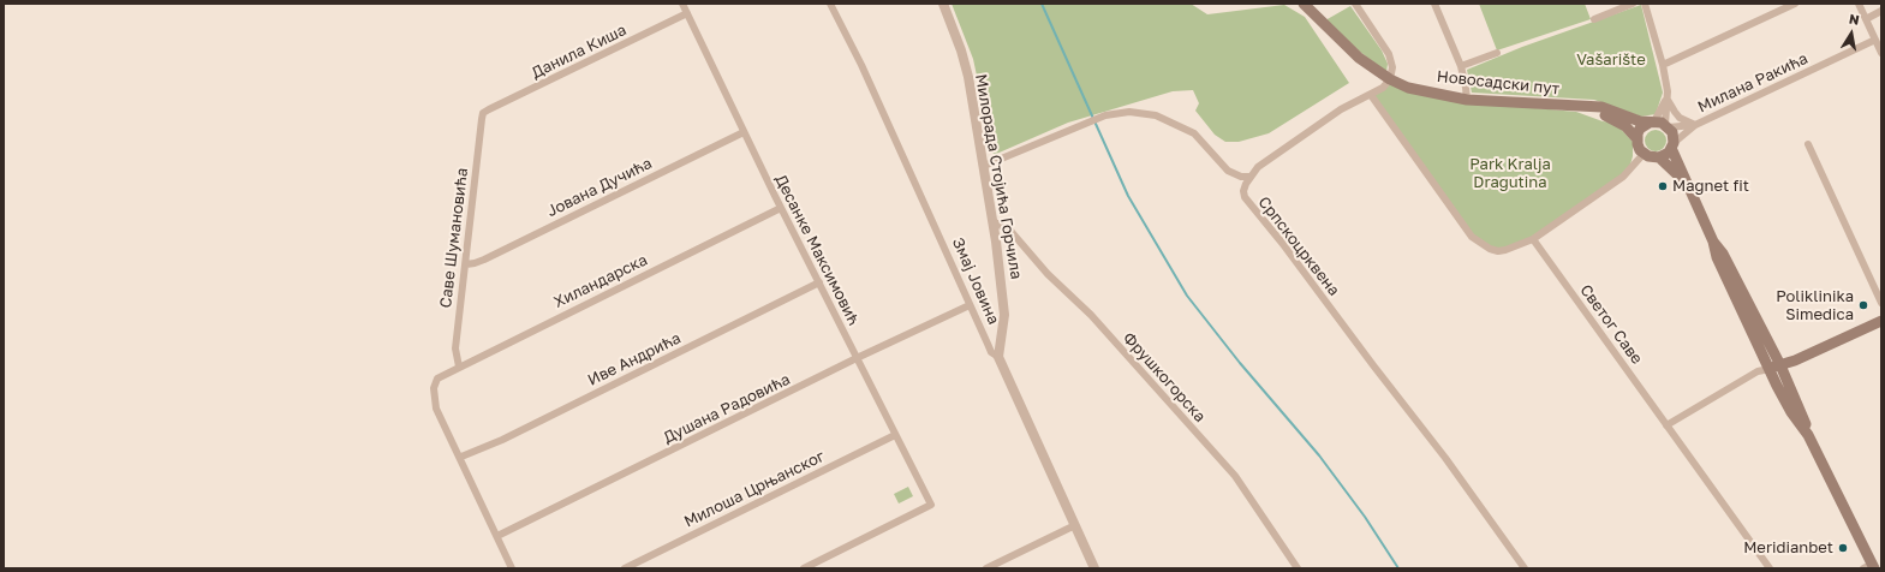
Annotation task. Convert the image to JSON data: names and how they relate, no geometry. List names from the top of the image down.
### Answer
{
  "streets": {
    "main road": ["Новосадски пут"],
    "street": [
      "Данила Киша",
      "Милана Ракића",
      "Милорада Стојића Горчила",
      "Јована Дучића",
      "Саве Шумановића",
      "Српскоцрквена",
      "Десанке Максимовић",
      "Хиландарска",
      "Змај Јовина",
      "Светог Саве",
      "Иве Андрића",
      "Фрушкогорска",
      "Душана Радовића",
      "Милоша Црњанског"
    ]
  },
  "crossings": [
    ["Данила Киша", "Саве Шумановића"],
    ["Данила Киша", "Десанке Максимовић"],
    ["Новосадски пут", "Милана Ракића"],
    ["Милорада Стојића Горчила", "Змај Јовина"],
    ["Милорада Стојића Горчила", "Фрушкогорска"],
    ["Јована Дучића", "Саве Шумановића"],
    ["Јована Дучића", "Десанке Максимовић"],
    ["Саве Шумановића", "Хиландарска"],
    ["Десанке Максимовић", "Хиландарска"],
    ["Десанке Максимовић", "Иве Андрића"],
    ["Десанке Максимовић", "Душана Радовића"],
    ["Десанке Максимовић", "Милоша Црњанског"],
    ["Хиландарска", "Иве Андрића"],
    ["Змај Јовина", "Душана Радовића"]
  ],
  "parks": ["Vašarište", "Park Kralja Dragutina"],
  "places": ["Magnet fit", "Poliklinika Simedica", "Meridianbet"],
  "north": "top"
}
